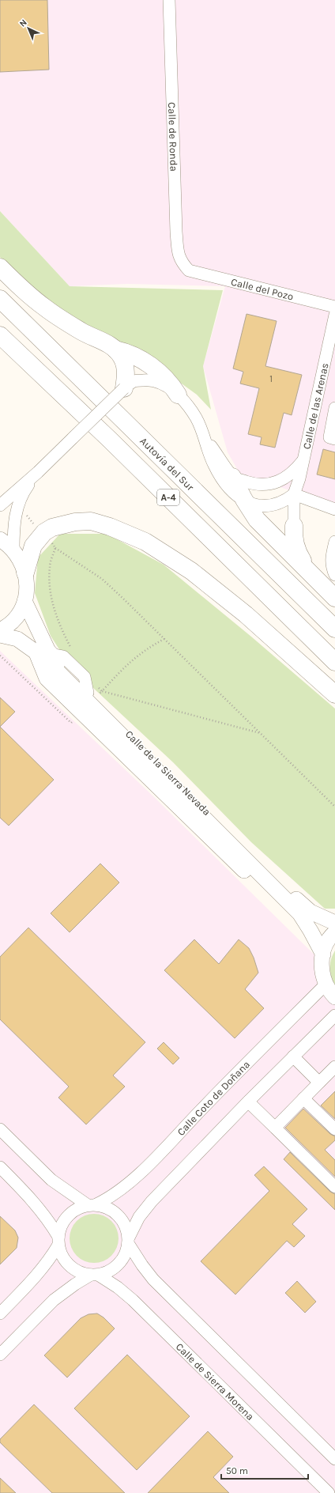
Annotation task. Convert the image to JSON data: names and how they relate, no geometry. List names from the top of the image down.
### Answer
{
  "streets": {
    "highway": ["Autovía del Sur", "A-4"],
    "main road": ["Calle de la Sierra Nevada"],
    "street": [
      "Calle de Ronda",
      "Calle del Pozo",
      "Calle de las Arenas",
      "Calle Coto de Doñana",
      "Calle de Sierra Morena"
    ]
  },
  "crossings": [
    ["Calle de Ronda", "Calle del Pozo"],
    ["Calle Coto de Doñana", "Calle de Sierra Morena"]
  ],
  "house_numbers": ["1"],
  "scale_bar": "50 m",
  "north": "top left"
}
